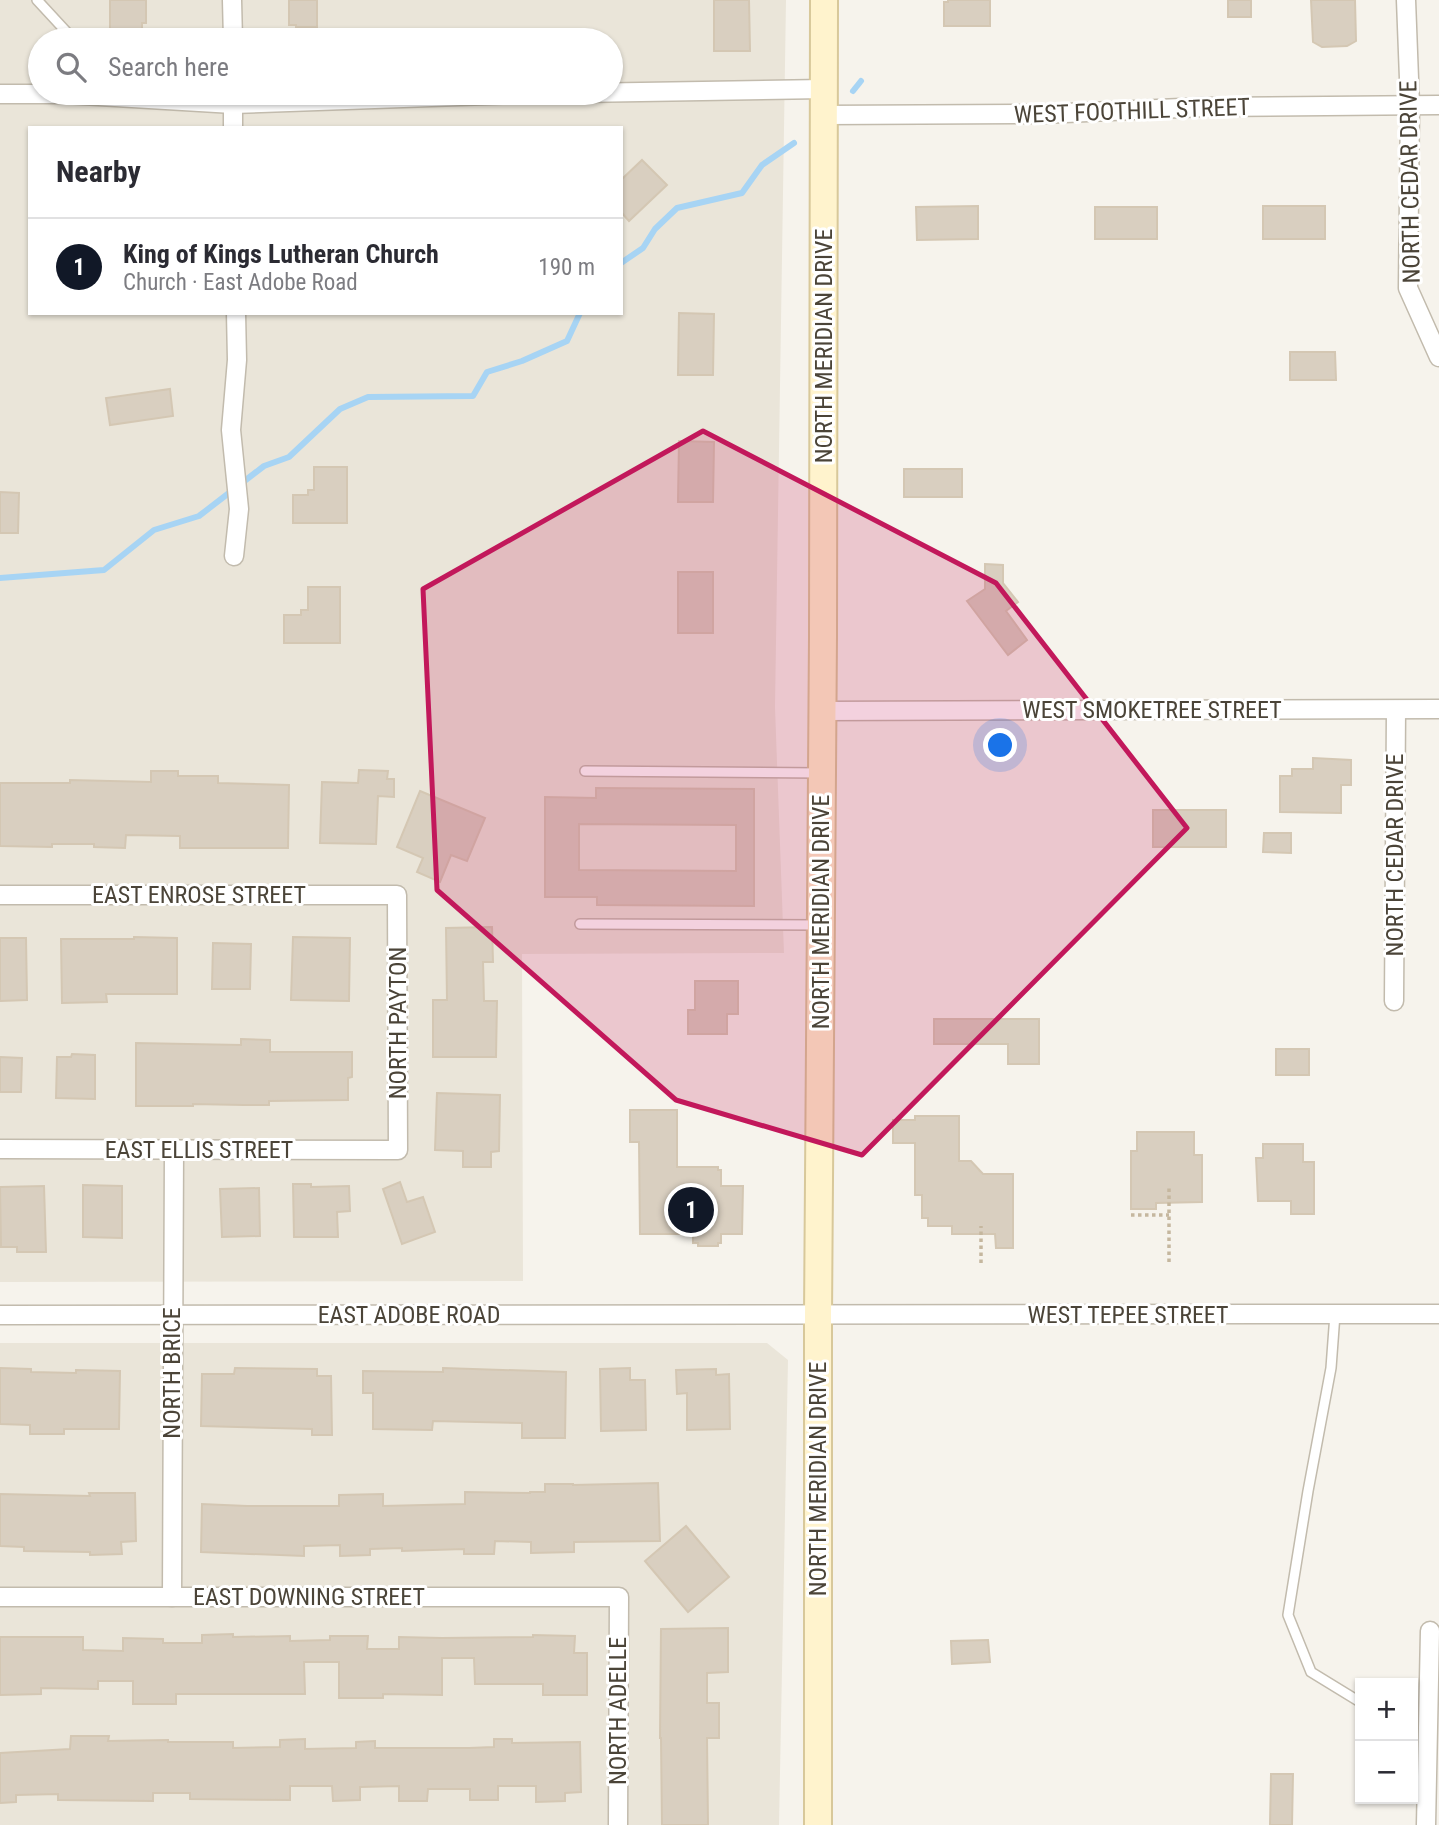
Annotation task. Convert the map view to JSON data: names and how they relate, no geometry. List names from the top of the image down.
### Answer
{
  "streets": {
    "street": [
      "WEST FOOTHILL STREET",
      "NORTH CEDAR DRIVE",
      "NORTH MERIDIAN DRIVE",
      "WEST SMOKETREE STREET",
      "EAST ENROSE STREET",
      "NORTH PAYTON",
      "EAST ELLIS STREET",
      "EAST ADOBE ROAD",
      "WEST TEPEE STREET",
      "NORTH BRICE",
      "EAST DOWNING STREET",
      "NORTH ADELLE"
    ]
  },
  "crossings": [
    ["WEST FOOTHILL STREET", "NORTH CEDAR DRIVE"],
    ["WEST FOOTHILL STREET", "NORTH MERIDIAN DRIVE"],
    ["NORTH CEDAR DRIVE", "WEST SMOKETREE STREET"],
    ["NORTH MERIDIAN DRIVE", "WEST SMOKETREE STREET"],
    ["NORTH MERIDIAN DRIVE", "EAST ADOBE ROAD"],
    ["NORTH MERIDIAN DRIVE", "WEST TEPEE STREET"],
    ["EAST ENROSE STREET", "NORTH PAYTON"],
    ["NORTH PAYTON", "EAST ELLIS STREET"],
    ["EAST ELLIS STREET", "NORTH BRICE"],
    ["EAST ADOBE ROAD", "WEST TEPEE STREET"],
    ["EAST ADOBE ROAD", "NORTH BRICE"],
    ["NORTH BRICE", "EAST DOWNING STREET"],
    ["EAST DOWNING STREET", "NORTH ADELLE"]
  ],
  "page": {
    "search": "Search here",
    "heading": "Nearby",
    "list": [
      {
        "mark": "1",
        "name": "King of Kings Lutheran Church",
        "note": "Church · East Adobe Road",
        "value": "190 m"
      }
    ],
    "pins": "1",
    "map_buttons": ["+", "−"]
  }
}
